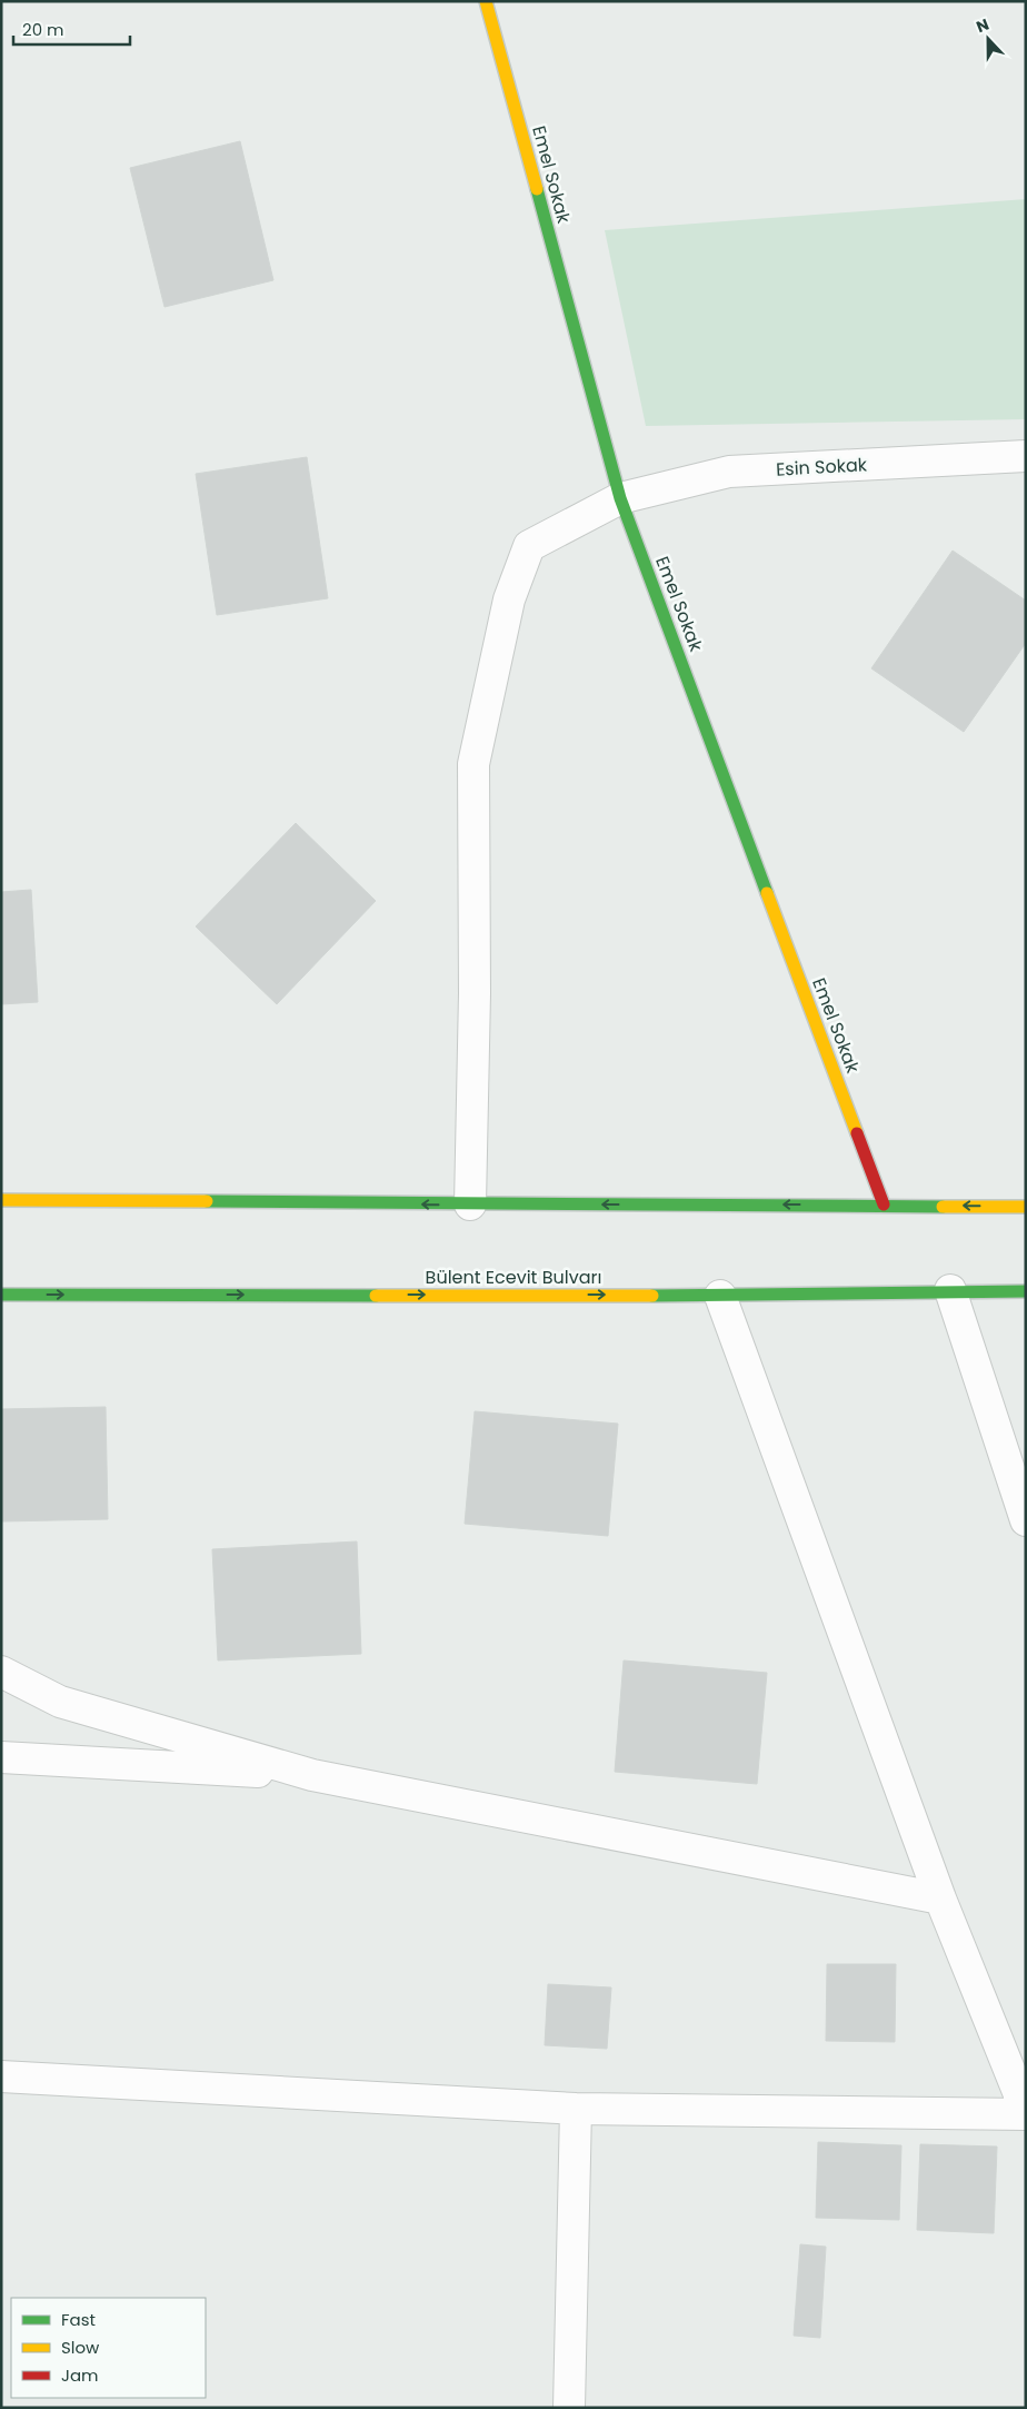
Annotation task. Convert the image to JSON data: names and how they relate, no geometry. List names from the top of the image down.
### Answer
{
  "streets": {
    "main road": ["Emel Sokak", "Bülent Ecevit Bulvarı"],
    "street": ["Esin Sokak"]
  },
  "crossings": [
    ["Emel Sokak", "Esin Sokak"]
  ],
  "legend": ["Fast", "Slow", "Jam"],
  "scale_bar": "20 m",
  "north": "top"
}
